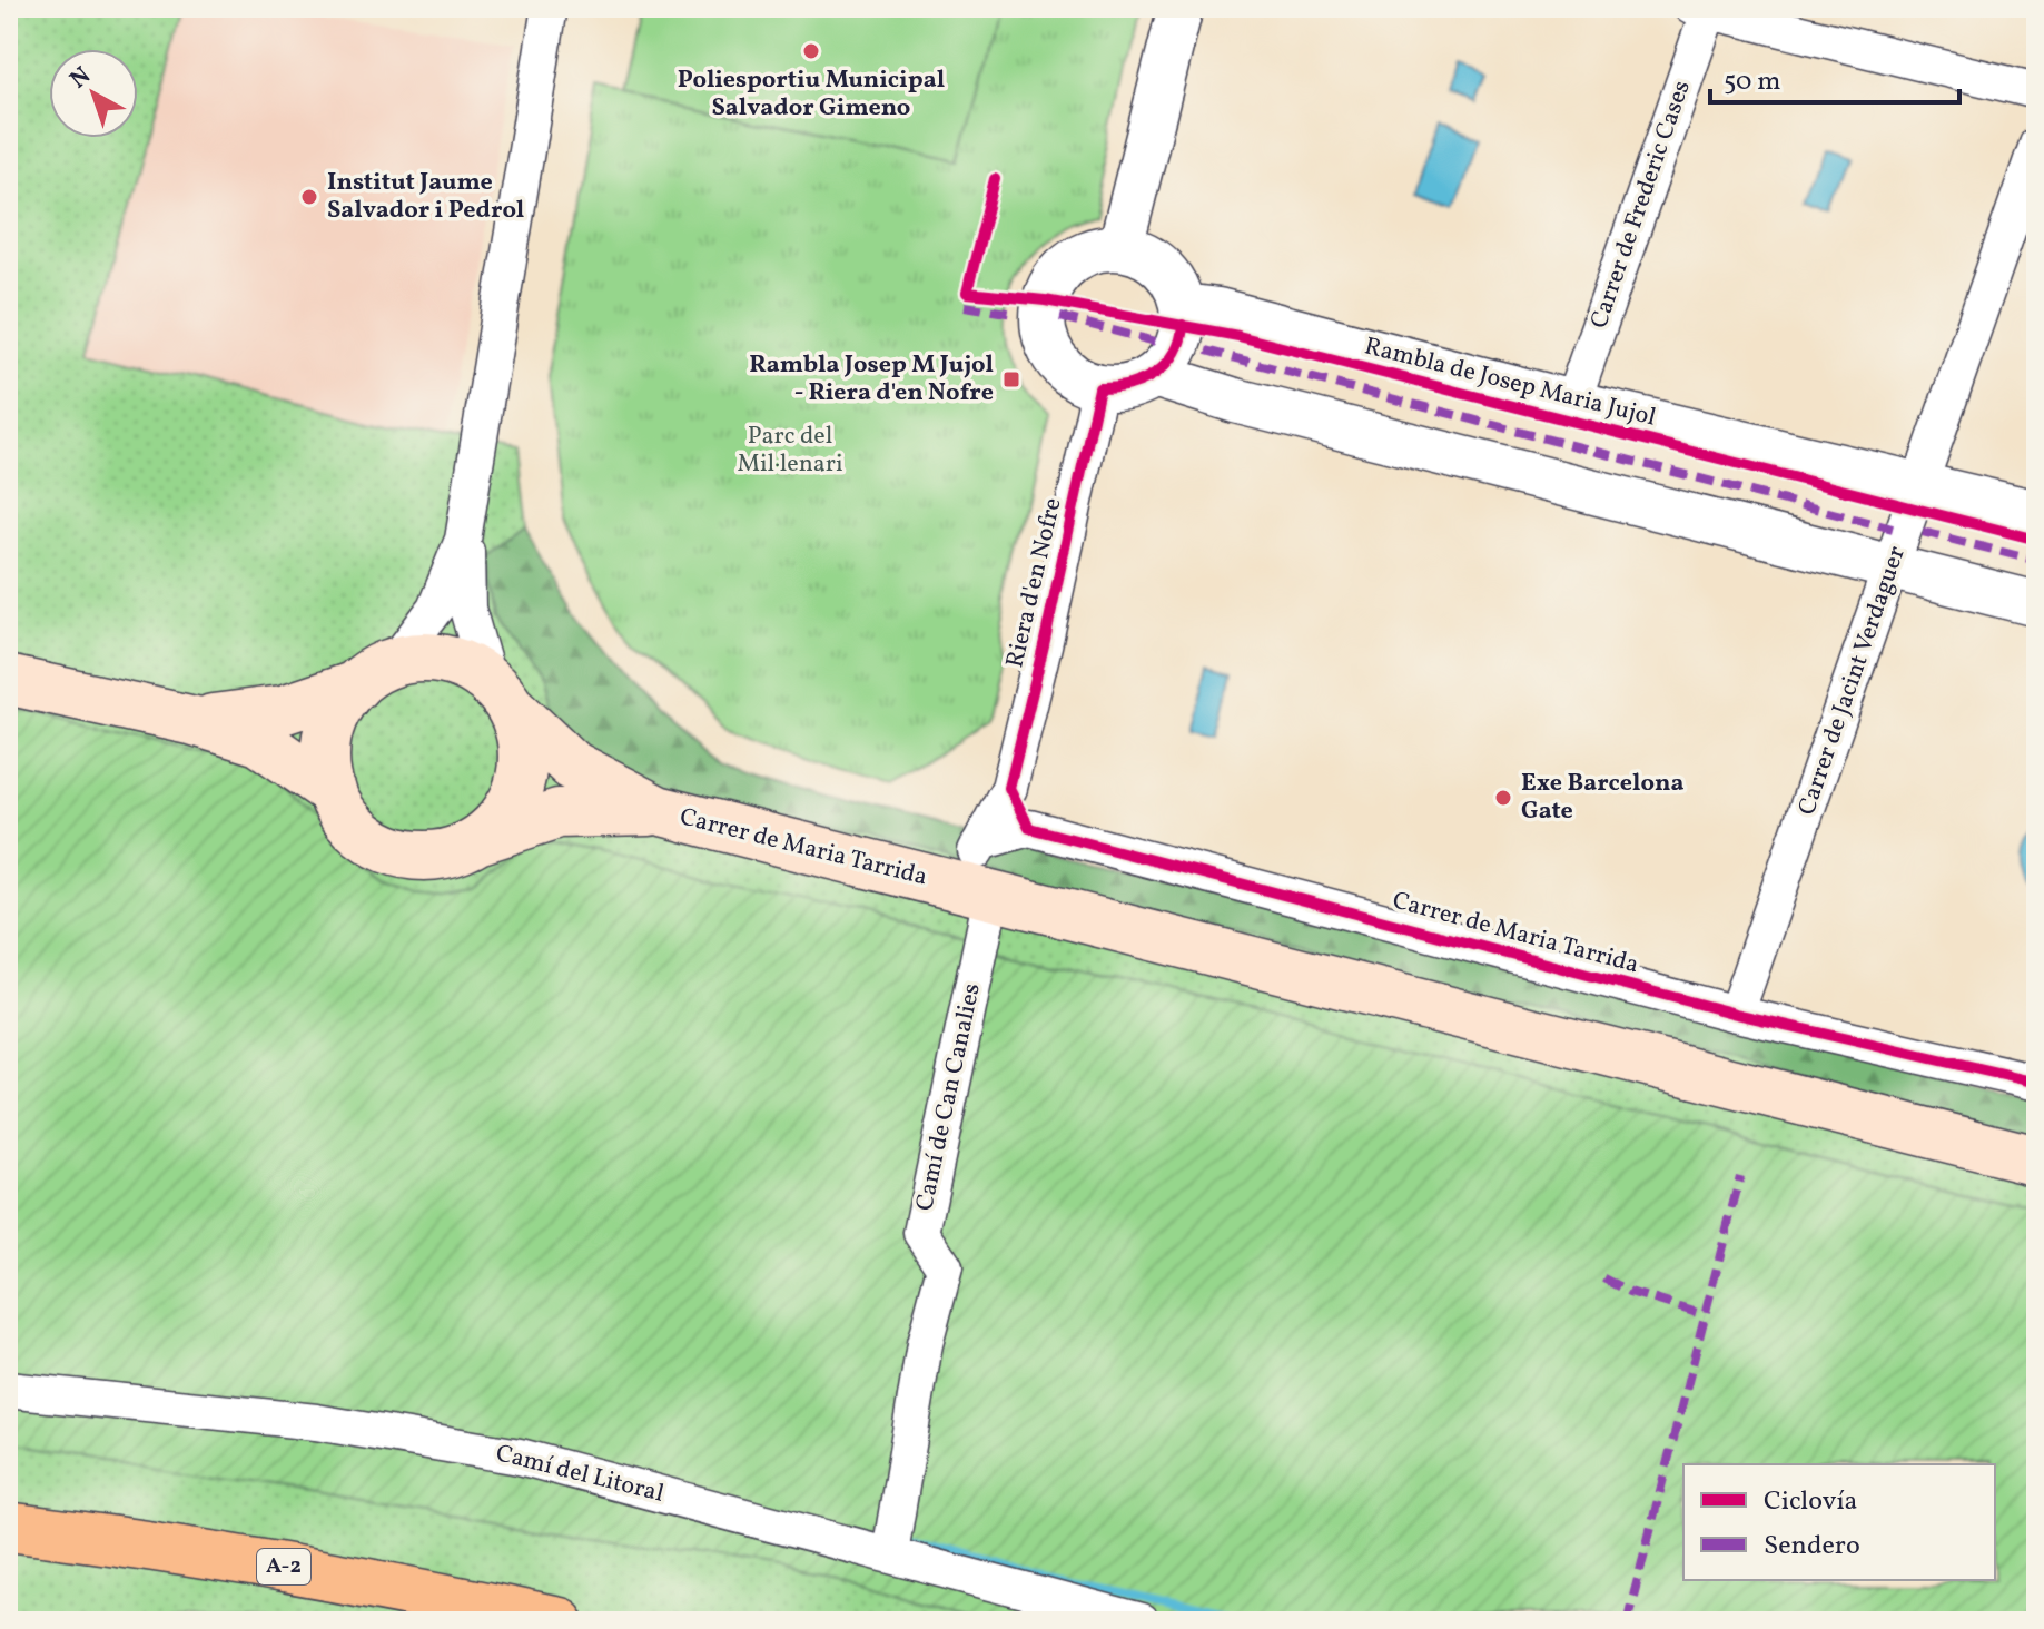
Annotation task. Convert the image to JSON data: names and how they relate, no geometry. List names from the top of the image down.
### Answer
{
  "streets": {
    "highway": ["A-2"],
    "main road": ["Carrer de Maria Tarrida"],
    "street": [
      "Carrer de Frederic Cases",
      "Rambla de Josep Maria Jujol",
      "Riera d'en Nofre",
      "Carrer de Jacint Verdaguer",
      "Camí de Can Canalies",
      "Camí del Litoral"
    ]
  },
  "crossings": [
    ["Carrer de Frederic Cases", "Rambla de Josep Maria Jujol"],
    ["Rambla de Josep Maria Jujol", "Riera d'en Nofre"],
    ["Rambla de Josep Maria Jujol", "Carrer de Jacint Verdaguer"],
    ["Riera d'en Nofre", "Carrer de Maria Tarrida"],
    ["Riera d'en Nofre", "Camí de Can Canalies"],
    ["Carrer de Jacint Verdaguer", "Carrer de Maria Tarrida"],
    ["Carrer de Maria Tarrida", "Camí de Can Canalies"],
    ["Camí de Can Canalies", "Camí del Litoral"]
  ],
  "parks": ["Parc del Mil·lenari"],
  "places": {
    "other": ["Poliesportiu Municipal Salvador Gimeno", "Institut Jaume Salvador i Pedrol", "Exe Barcelona Gate"],
    "transit": ["Rambla Josep M Jujol - Riera d'en Nofre"]
  },
  "legend": ["Ciclovía", "Sendero"],
  "scale_bar": "50 m",
  "north": "top left"
}
